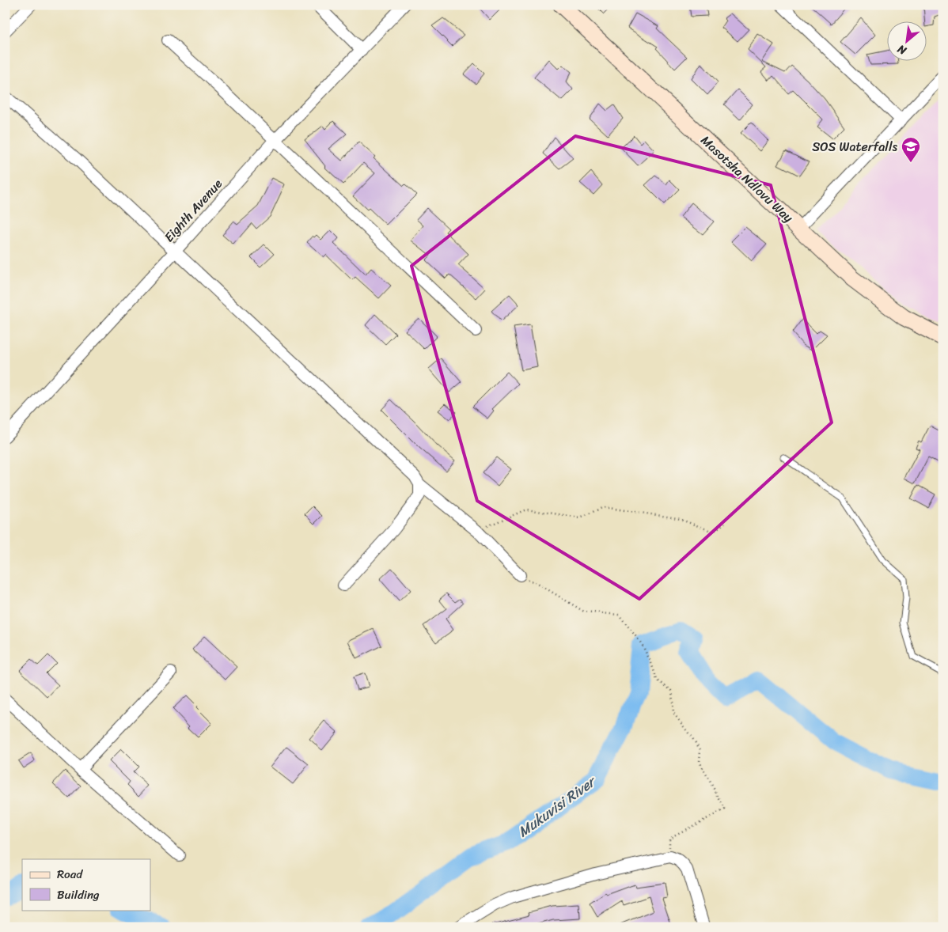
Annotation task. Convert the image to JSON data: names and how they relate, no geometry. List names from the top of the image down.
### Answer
{
  "streets": {
    "street": ["Masotsha Ndlovu Way", "Eighth Avenue"]
  },
  "water": ["Mukuvisi River"],
  "places": {
    "school or university": ["SOS Waterfalls"]
  },
  "legend": ["Road", "Building"],
  "north": "bottom left"
}
